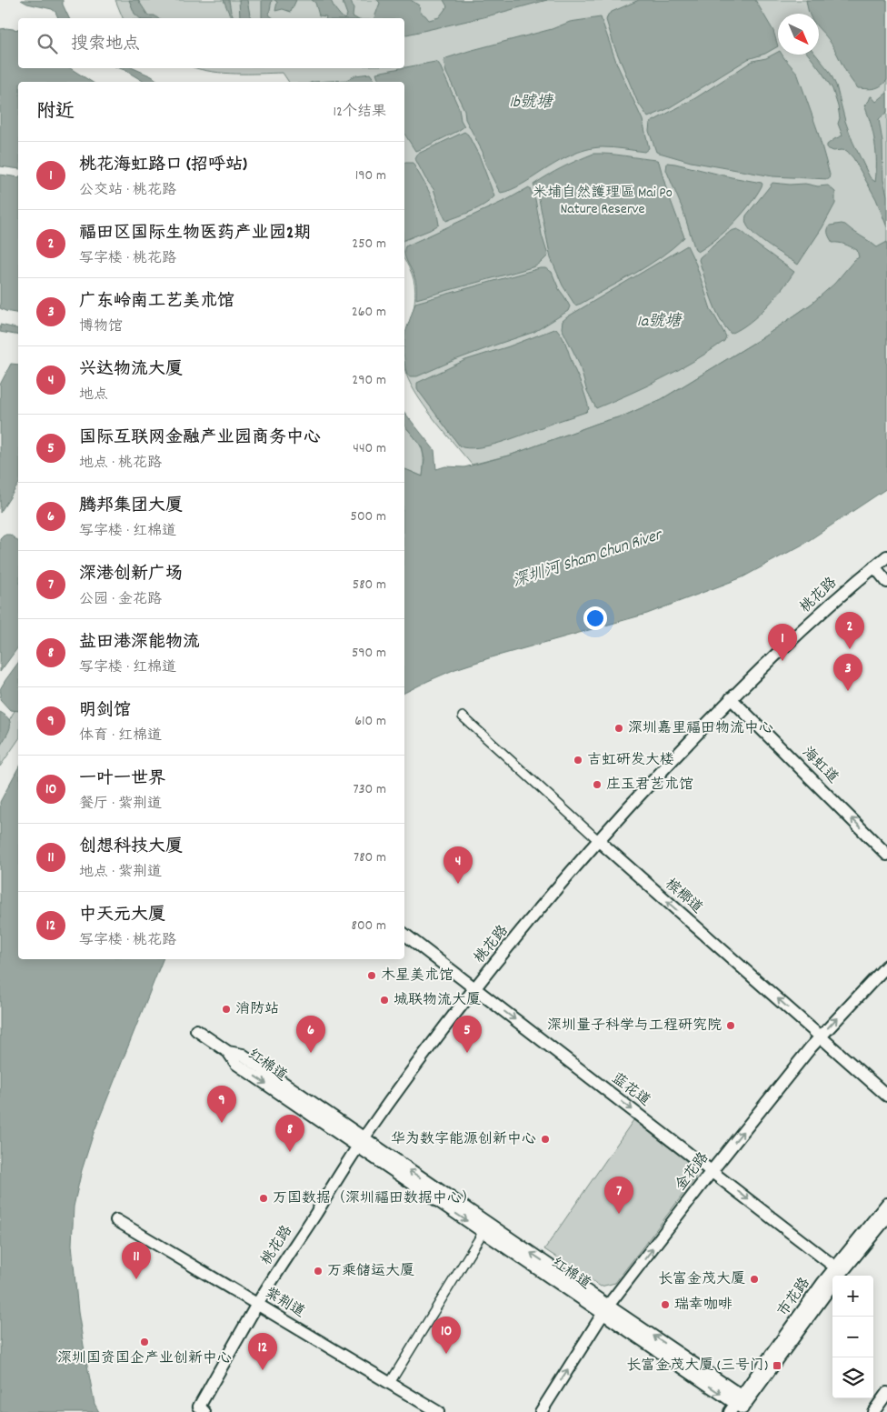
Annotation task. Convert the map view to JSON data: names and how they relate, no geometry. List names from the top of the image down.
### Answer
{
  "streets": {
    "street": [
      "桃花路",
      "海虹道",
      "槟榔道",
      "红棉道",
      "蓝花道",
      "金花路",
      "市花路",
      "紫荆道"
    ]
  },
  "crossings": [
    ["桃花路", "海虹道"],
    ["桃花路", "槟榔道"],
    ["桃花路", "红棉道"],
    ["桃花路", "蓝花道"],
    ["桃花路", "紫荆道"],
    ["槟榔道", "金花路"],
    ["红棉道", "金花路"],
    ["红棉道", "市花路"],
    ["蓝花道", "金花路"],
    ["蓝花道", "市花路"]
  ],
  "one_way": [
    "海虹道",
    "槟榔道",
    "蓝花道",
    "金花路"
  ],
  "water": ["1b號塘", "1a號塘", "深圳河 Sham Chun River"],
  "parks": ["米埔自然護理區 Mai Po Nature Reserve"],
  "places": {
    "other": [
      "深圳嘉里福田物流中心",
      "吉虹研发大楼",
      "庄玉君艺术馆",
      "木星美术馆",
      "城联物流大厦",
      "消防站",
      "深圳量子科学与工程研究院",
      "华为数字能源创新中心",
      "万国数据（深圳福田数据中心）",
      "万乘储运大厦",
      "长富金茂大厦",
      "瑞幸咖啡",
      "深圳国资国企产业创新中心"
    ],
    "transit": ["长富金茂大厦 (三号门)"]
  },
  "north": "bottom right",
  "page": {
    "search": "搜索地点",
    "heading": ["附近", "12个结果"],
    "list": [
      {
        "mark": "1",
        "name": "桃花海虹路口 (招呼站)",
        "note": "公交站 · 桃花路",
        "value": "190 m"
      },
      {
        "mark": "2",
        "name": "福田区国际生物医药产业园2期",
        "note": "写字楼 · 桃花路",
        "value": "250 m"
      },
      {
        "mark": "3",
        "name": "广东岭南工艺美术馆",
        "note": "博物馆",
        "value": "260 m"
      },
      {
        "mark": "4",
        "name": "兴达物流大厦",
        "note": "地点",
        "value": "290 m"
      },
      {
        "mark": "5",
        "name": "国际互联网金融产业园商务中心",
        "note": "地点 · 桃花路",
        "value": "440 m"
      },
      {
        "mark": "6",
        "name": "腾邦集团大厦",
        "note": "写字楼 · 红棉道",
        "value": "500 m"
      },
      {
        "mark": "7",
        "name": "深港创新广场",
        "note": "公园 · 金花路",
        "value": "580 m"
      },
      {
        "mark": "8",
        "name": "盐田港深能物流",
        "note": "写字楼 · 红棉道",
        "value": "590 m"
      },
      {
        "mark": "9",
        "name": "明剑馆",
        "note": "体育 · 红棉道",
        "value": "610 m"
      },
      {
        "mark": "10",
        "name": "一叶一世界",
        "note": "餐厅 · 紫荆道",
        "value": "730 m"
      },
      {
        "mark": "11",
        "name": "创想科技大厦",
        "note": "地点 · 紫荆道",
        "value": "780 m"
      },
      {
        "mark": "12",
        "name": "中天元大厦",
        "note": "写字楼 · 桃花路",
        "value": "800 m"
      }
    ],
    "pins": [
      "2",
      "1",
      "3",
      "4",
      "5",
      "6",
      "9",
      "8",
      "7",
      "11",
      "10",
      "12"
    ],
    "map_buttons": ["+", "−"]
  }
}
